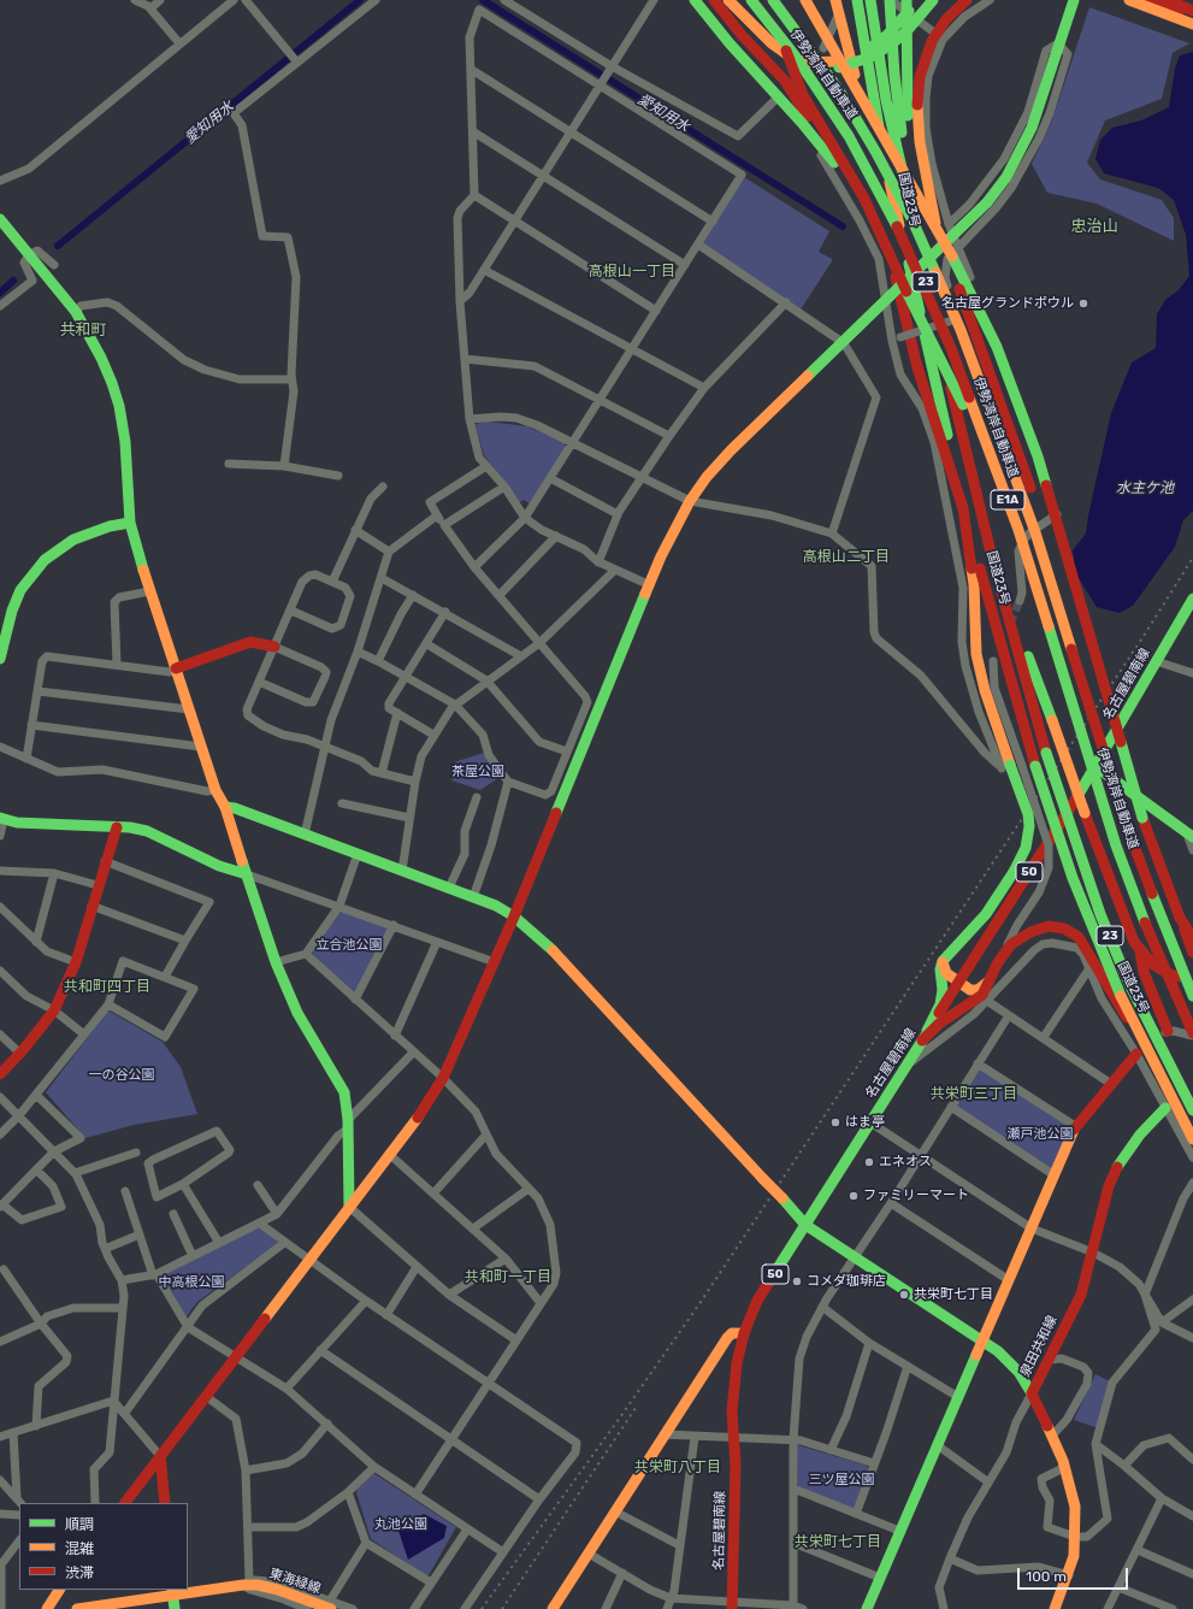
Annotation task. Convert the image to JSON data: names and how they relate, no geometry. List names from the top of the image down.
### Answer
{
  "streets": {
    "main road": [
      "伊勢湾岸自動車道",
      "国道23号",
      "23",
      "E1A",
      "名古屋碧南線",
      "50",
      "泉田共和線",
      "東海緑線"
    ]
  },
  "districts": [
    "忠治山",
    "高根山一丁目",
    "共和町",
    "高根山二丁目",
    "共和町四丁目",
    "共栄町三丁目",
    "共和町一丁目",
    "共栄町八丁目",
    "共栄町七丁目"
  ],
  "water": ["愛知用水", "水主ケ池"],
  "parks": [
    "茶屋公園",
    "立合池公園",
    "一の谷公園",
    "瀬戸池公園",
    "中高根公園",
    "三ツ屋公園",
    "丸池公園"
  ],
  "places": [
    "名古屋グランドボウル",
    "はま亭",
    "エネオス",
    "ファミリーマート",
    "コメダ珈琲店",
    "共栄町七丁目"
  ],
  "legend": ["順調", "混雑", "渋滞"],
  "scale_bar": "100 m"
}
